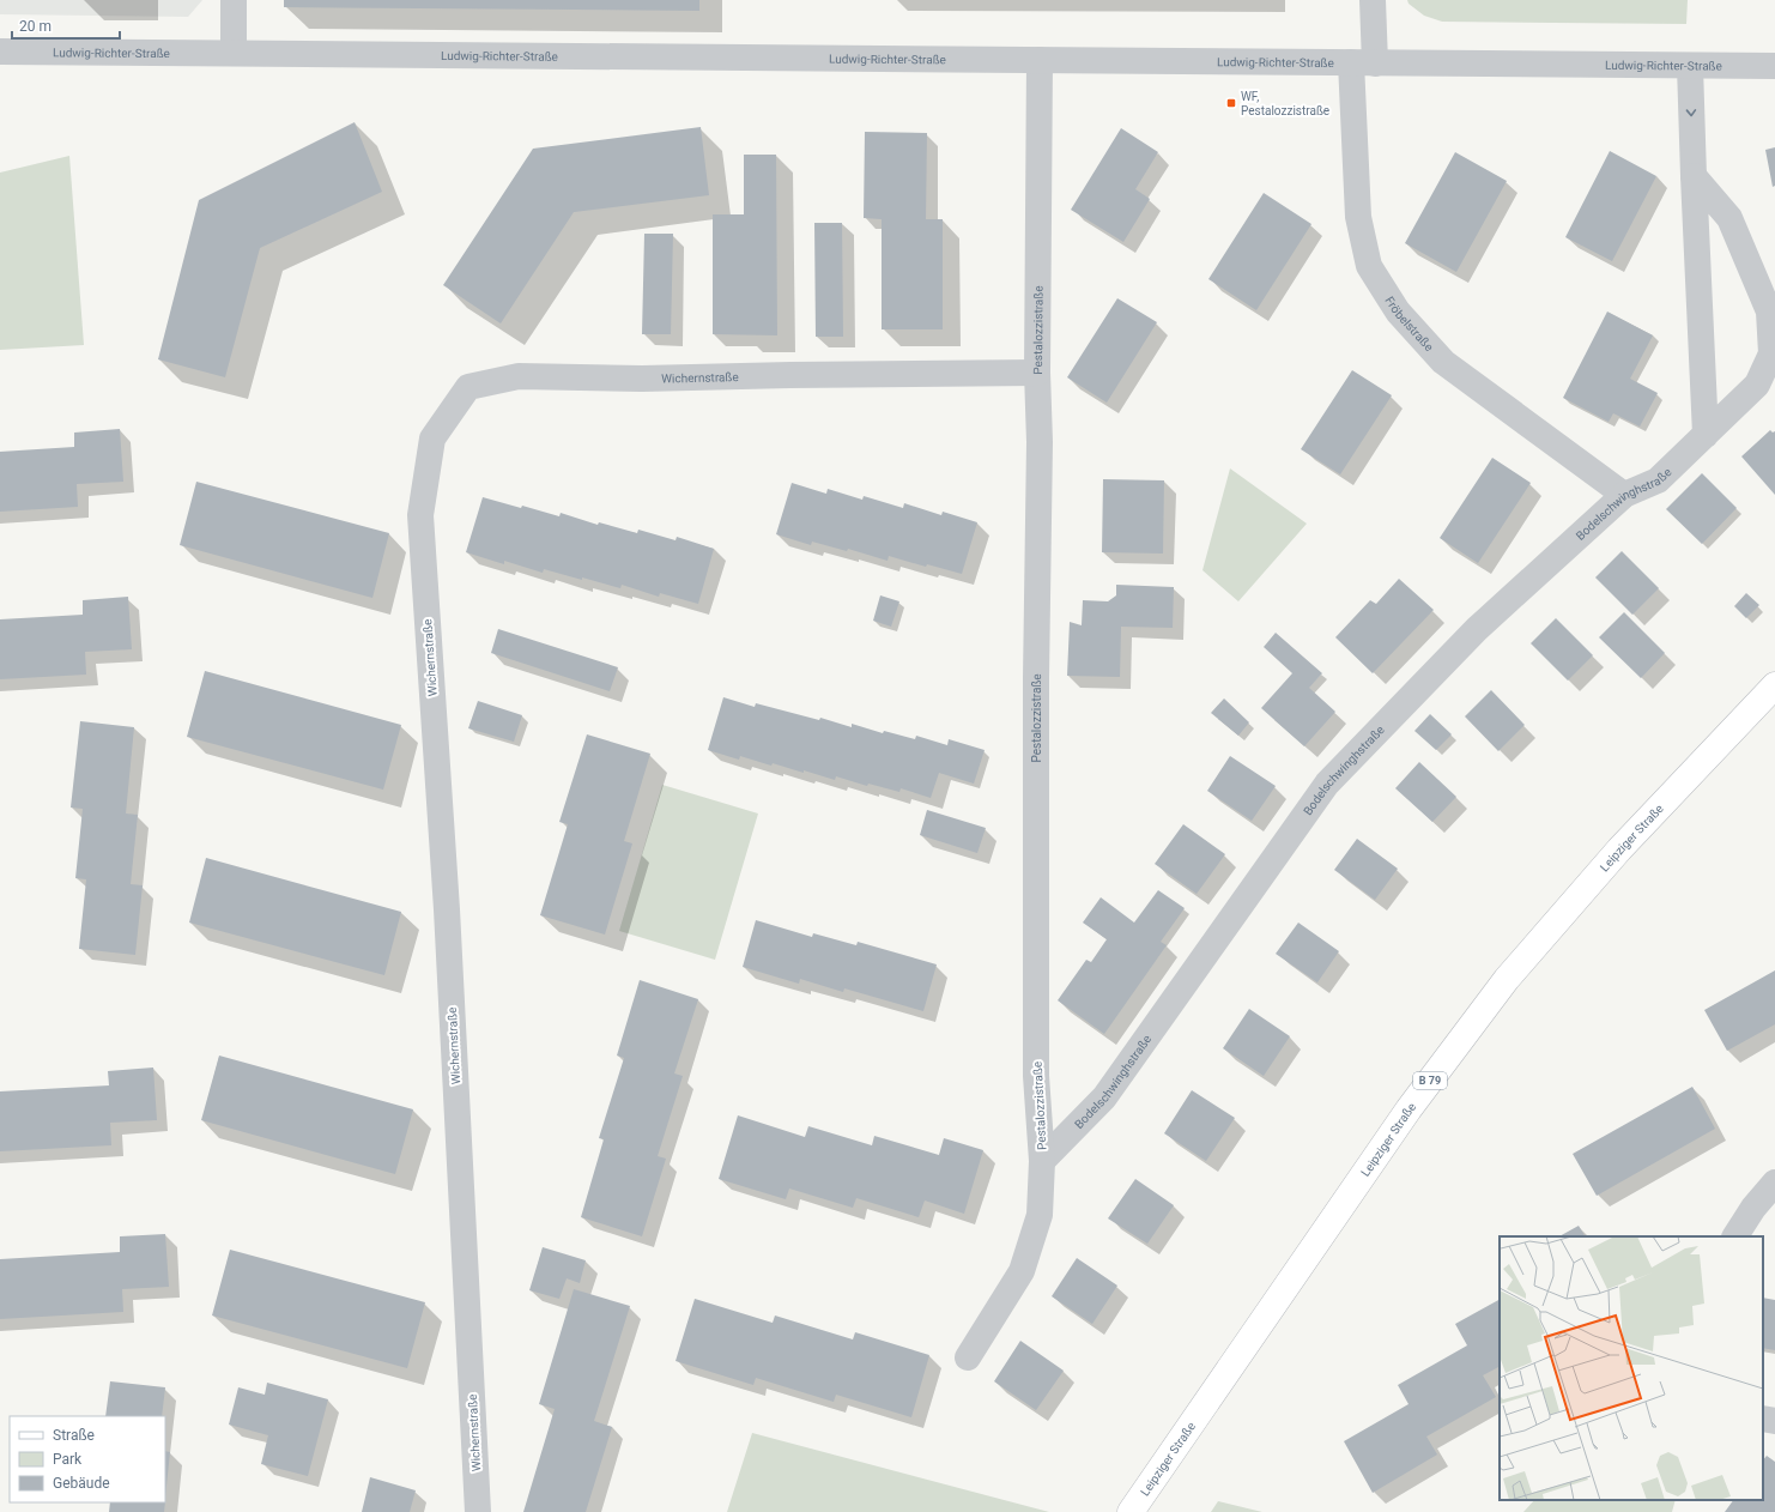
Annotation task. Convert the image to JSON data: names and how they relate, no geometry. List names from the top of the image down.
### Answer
{
  "streets": {
    "main road": ["Leipziger Straße", "B 79"],
    "street": [
      "Ludwig-Richter-Straße",
      "Fröbelstraße",
      "Pestalozzistraße",
      "Wichernstraße",
      "Bodelschwinghstraße"
    ]
  },
  "crossings": [
    ["Ludwig-Richter-Straße", "Fröbelstraße"],
    ["Ludwig-Richter-Straße", "Pestalozzistraße"],
    ["Fröbelstraße", "Bodelschwinghstraße"],
    ["Pestalozzistraße", "Wichernstraße"],
    ["Pestalozzistraße", "Bodelschwinghstraße"]
  ],
  "places": {
    "transit": ["WF, Pestalozzistraße"]
  },
  "legend": ["Straße", "Park", "Gebäude"],
  "scale_bar": "20 m"
}
